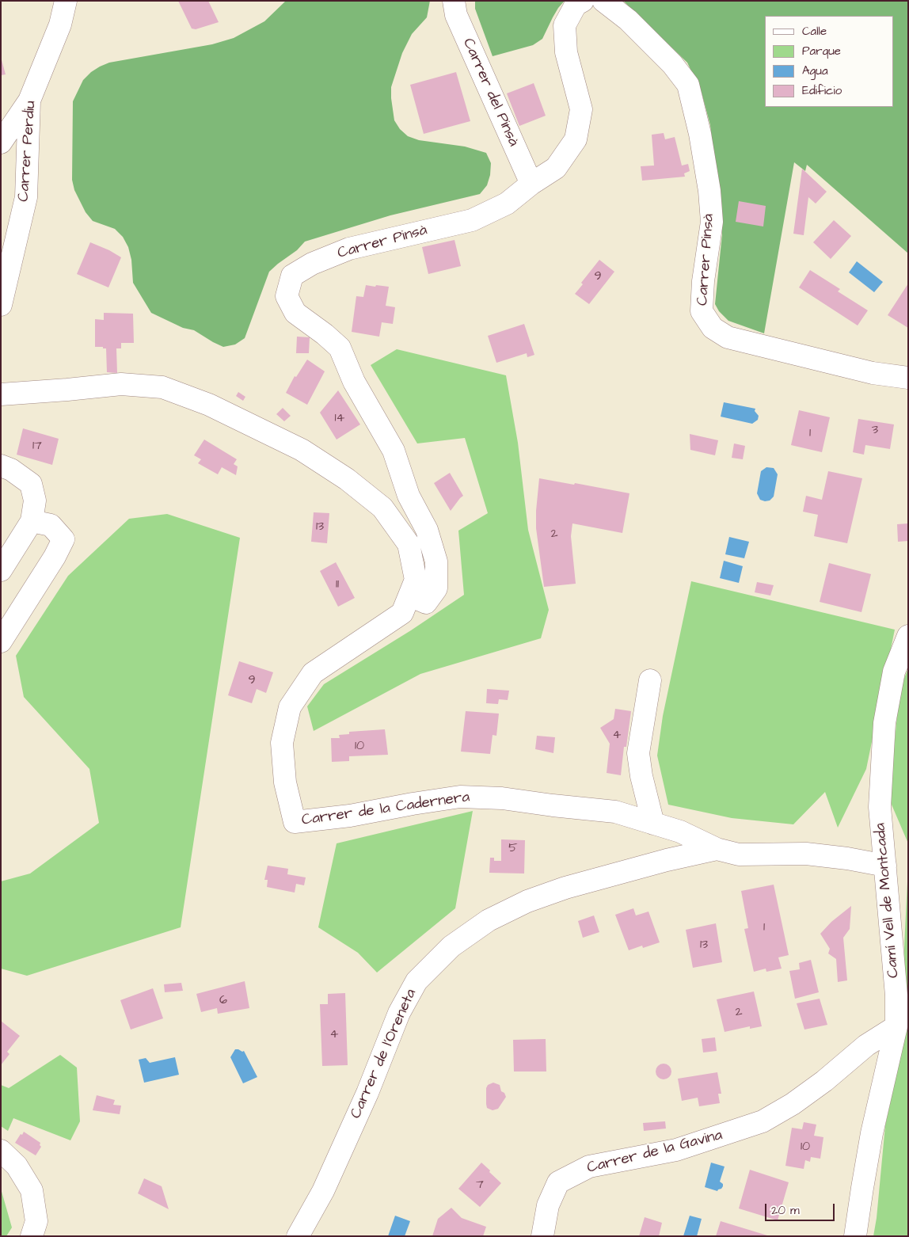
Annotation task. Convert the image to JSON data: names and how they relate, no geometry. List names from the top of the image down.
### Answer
{
  "streets": {
    "street": [
      "Carrer del Pinsà",
      "Carrer Perdiu",
      "Carrer Pinsà",
      "Carrer de la Cadernera",
      "Camí Vell de Montcada",
      "Carrer de l'Oreneta",
      "Carrer de la Gavina"
    ]
  },
  "crossings": [
    ["Carrer del Pinsà", "Carrer Pinsà"],
    ["Carrer Pinsà", "Carrer de la Cadernera"],
    ["Carrer de la Cadernera", "Camí Vell de Montcada"],
    ["Carrer de la Cadernera", "Carrer de l'Oreneta"],
    ["Camí Vell de Montcada", "Carrer de la Gavina"]
  ],
  "house_numbers": [
    "9",
    "14",
    "3",
    "1",
    "17",
    "13",
    "2",
    "11",
    "9",
    "4",
    "10",
    "5",
    "1",
    "13",
    "6",
    "2",
    "4",
    "10",
    "7"
  ],
  "legend": [
    "Calle",
    "Parque",
    "Agua",
    "Edificio"
  ],
  "scale_bar": "20 m"
}
